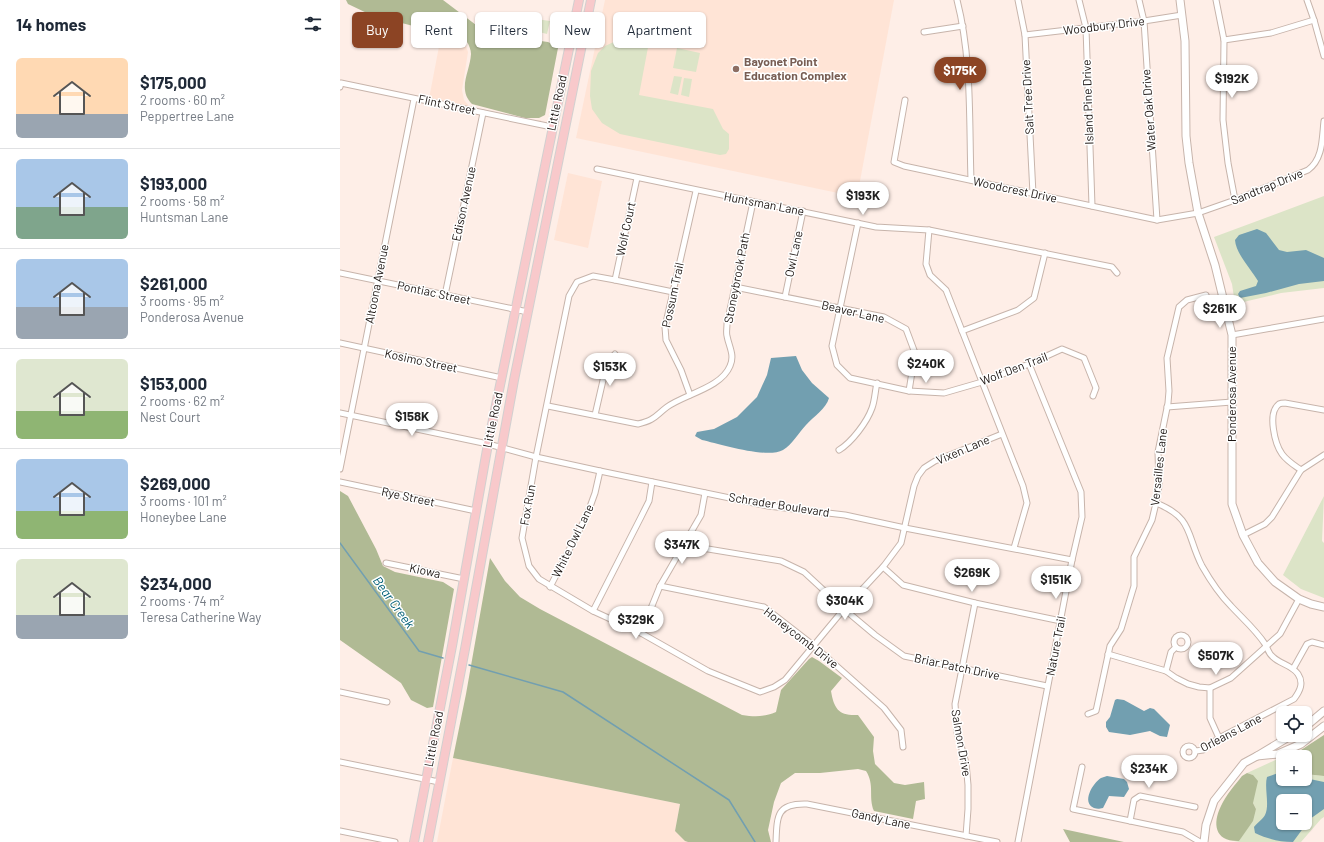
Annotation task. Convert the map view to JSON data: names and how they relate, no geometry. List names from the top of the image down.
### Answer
{
  "streets": {
    "main road": ["Little Road"],
    "street": [
      "Woodbury Drive",
      "Salt Tree Drive",
      "Island Pine Drive",
      "Flint Street",
      "Water Oak Drive",
      "Sandtrap Drive",
      "Woodcrest Drive",
      "Edison Avenue",
      "Huntsman Lane",
      "Wolf Court",
      "Owl Lane",
      "Stoneybrook Path",
      "Altoona Avenue",
      "Pontiac Street",
      "Possum Trail",
      "Beaver Lane",
      "Kosimo Street",
      "Wolf Den Trail",
      "Ponderosa Avenue",
      "Vixen Lane",
      "Versailles Lane",
      "Rye Street",
      "Fox Run",
      "Schrader Boulevard",
      "White Owl Lane",
      "Kiowa",
      "Honeycomb Drive",
      "Nature Trail",
      "Briar Patch Drive",
      "Orleans Lane",
      "Salmon Drive",
      "Gandy Lane"
    ]
  },
  "crossings": [
    ["Woodbury Drive", "Salt Tree Drive"],
    ["Woodbury Drive", "Island Pine Drive"],
    ["Woodbury Drive", "Water Oak Drive"],
    ["Woodbury Drive", "Ponderosa Avenue"],
    ["Salt Tree Drive", "Woodcrest Drive"],
    ["Island Pine Drive", "Woodcrest Drive"],
    ["Little Road", "Flint Street"],
    ["Little Road", "Pontiac Street"],
    ["Little Road", "Kosimo Street"],
    ["Little Road", "Rye Street"],
    ["Little Road", "Schrader Boulevard"],
    ["Little Road", "Kiowa"],
    ["Flint Street", "Edison Avenue"],
    ["Flint Street", "Altoona Avenue"],
    ["Water Oak Drive", "Woodcrest Drive"],
    ["Sandtrap Drive", "Woodcrest Drive"],
    ["Sandtrap Drive", "Ponderosa Avenue"],
    ["Woodcrest Drive", "Ponderosa Avenue"],
    ["Edison Avenue", "Pontiac Street"],
    ["Huntsman Lane", "Wolf Court"],
    ["Huntsman Lane", "Owl Lane"],
    ["Huntsman Lane", "Stoneybrook Path"],
    ["Huntsman Lane", "Possum Trail"],
    ["Huntsman Lane", "Wolf Den Trail"],
    ["Wolf Court", "Fox Run"],
    ["Owl Lane", "Beaver Lane"],
    ["Stoneybrook Path", "Possum Trail"],
    ["Stoneybrook Path", "Beaver Lane"],
    ["Stoneybrook Path", "Fox Run"],
    ["Altoona Avenue", "Pontiac Street"],
    ["Altoona Avenue", "Kosimo Street"],
    ["Altoona Avenue", "Schrader Boulevard"],
    ["Possum Trail", "Fox Run"],
    ["Beaver Lane", "Wolf Den Trail"],
    ["Wolf Den Trail", "Nature Trail"],
    ["Vixen Lane", "Fox Run"],
    ["Vixen Lane", "Schrader Boulevard"],
    ["Vixen Lane", "Honeycomb Drive"],
    ["Vixen Lane", "Briar Patch Drive"],
    ["Fox Run", "Schrader Boulevard"],
    ["Fox Run", "White Owl Lane"],
    ["Schrader Boulevard", "White Owl Lane"],
    ["Schrader Boulevard", "Nature Trail"],
    ["Nature Trail", "Briar Patch Drive"],
    ["Briar Patch Drive", "Salmon Drive"],
    ["Salmon Drive", "Gandy Lane"]
  ],
  "water": ["Bear Creek"],
  "places": ["Bayonet Point Education Complex"],
  "page": {
    "heading": "14 homes",
    "chip": [
      "Buy",
      "Rent",
      "Filters",
      "New",
      "Apartment"
    ],
    "list": [
      {
        "name": "$175,000",
        "note": "2 rooms · 60 m² · Peppertree Lane"
      },
      {
        "name": "$193,000",
        "note": "2 rooms · 58 m² · Huntsman Lane"
      },
      {
        "name": "$261,000",
        "note": "3 rooms · 95 m² · Ponderosa Avenue"
      },
      {
        "name": "$153,000",
        "note": "2 rooms · 62 m² · Nest Court"
      },
      {
        "name": "$269,000",
        "note": "3 rooms · 101 m² · Honeybee Lane"
      },
      {
        "name": "$234,000",
        "note": "2 rooms · 74 m² · Teresa Catherine Way"
      }
    ],
    "price": [
      "$175K",
      "$192K",
      "$193K",
      "$261K",
      "$240K",
      "$153K",
      "$158K",
      "$347K",
      "$269K",
      "$151K",
      "$304K",
      "$329K",
      "$507K",
      "$234K"
    ],
    "map_buttons": ["+", "−"]
  }
}
